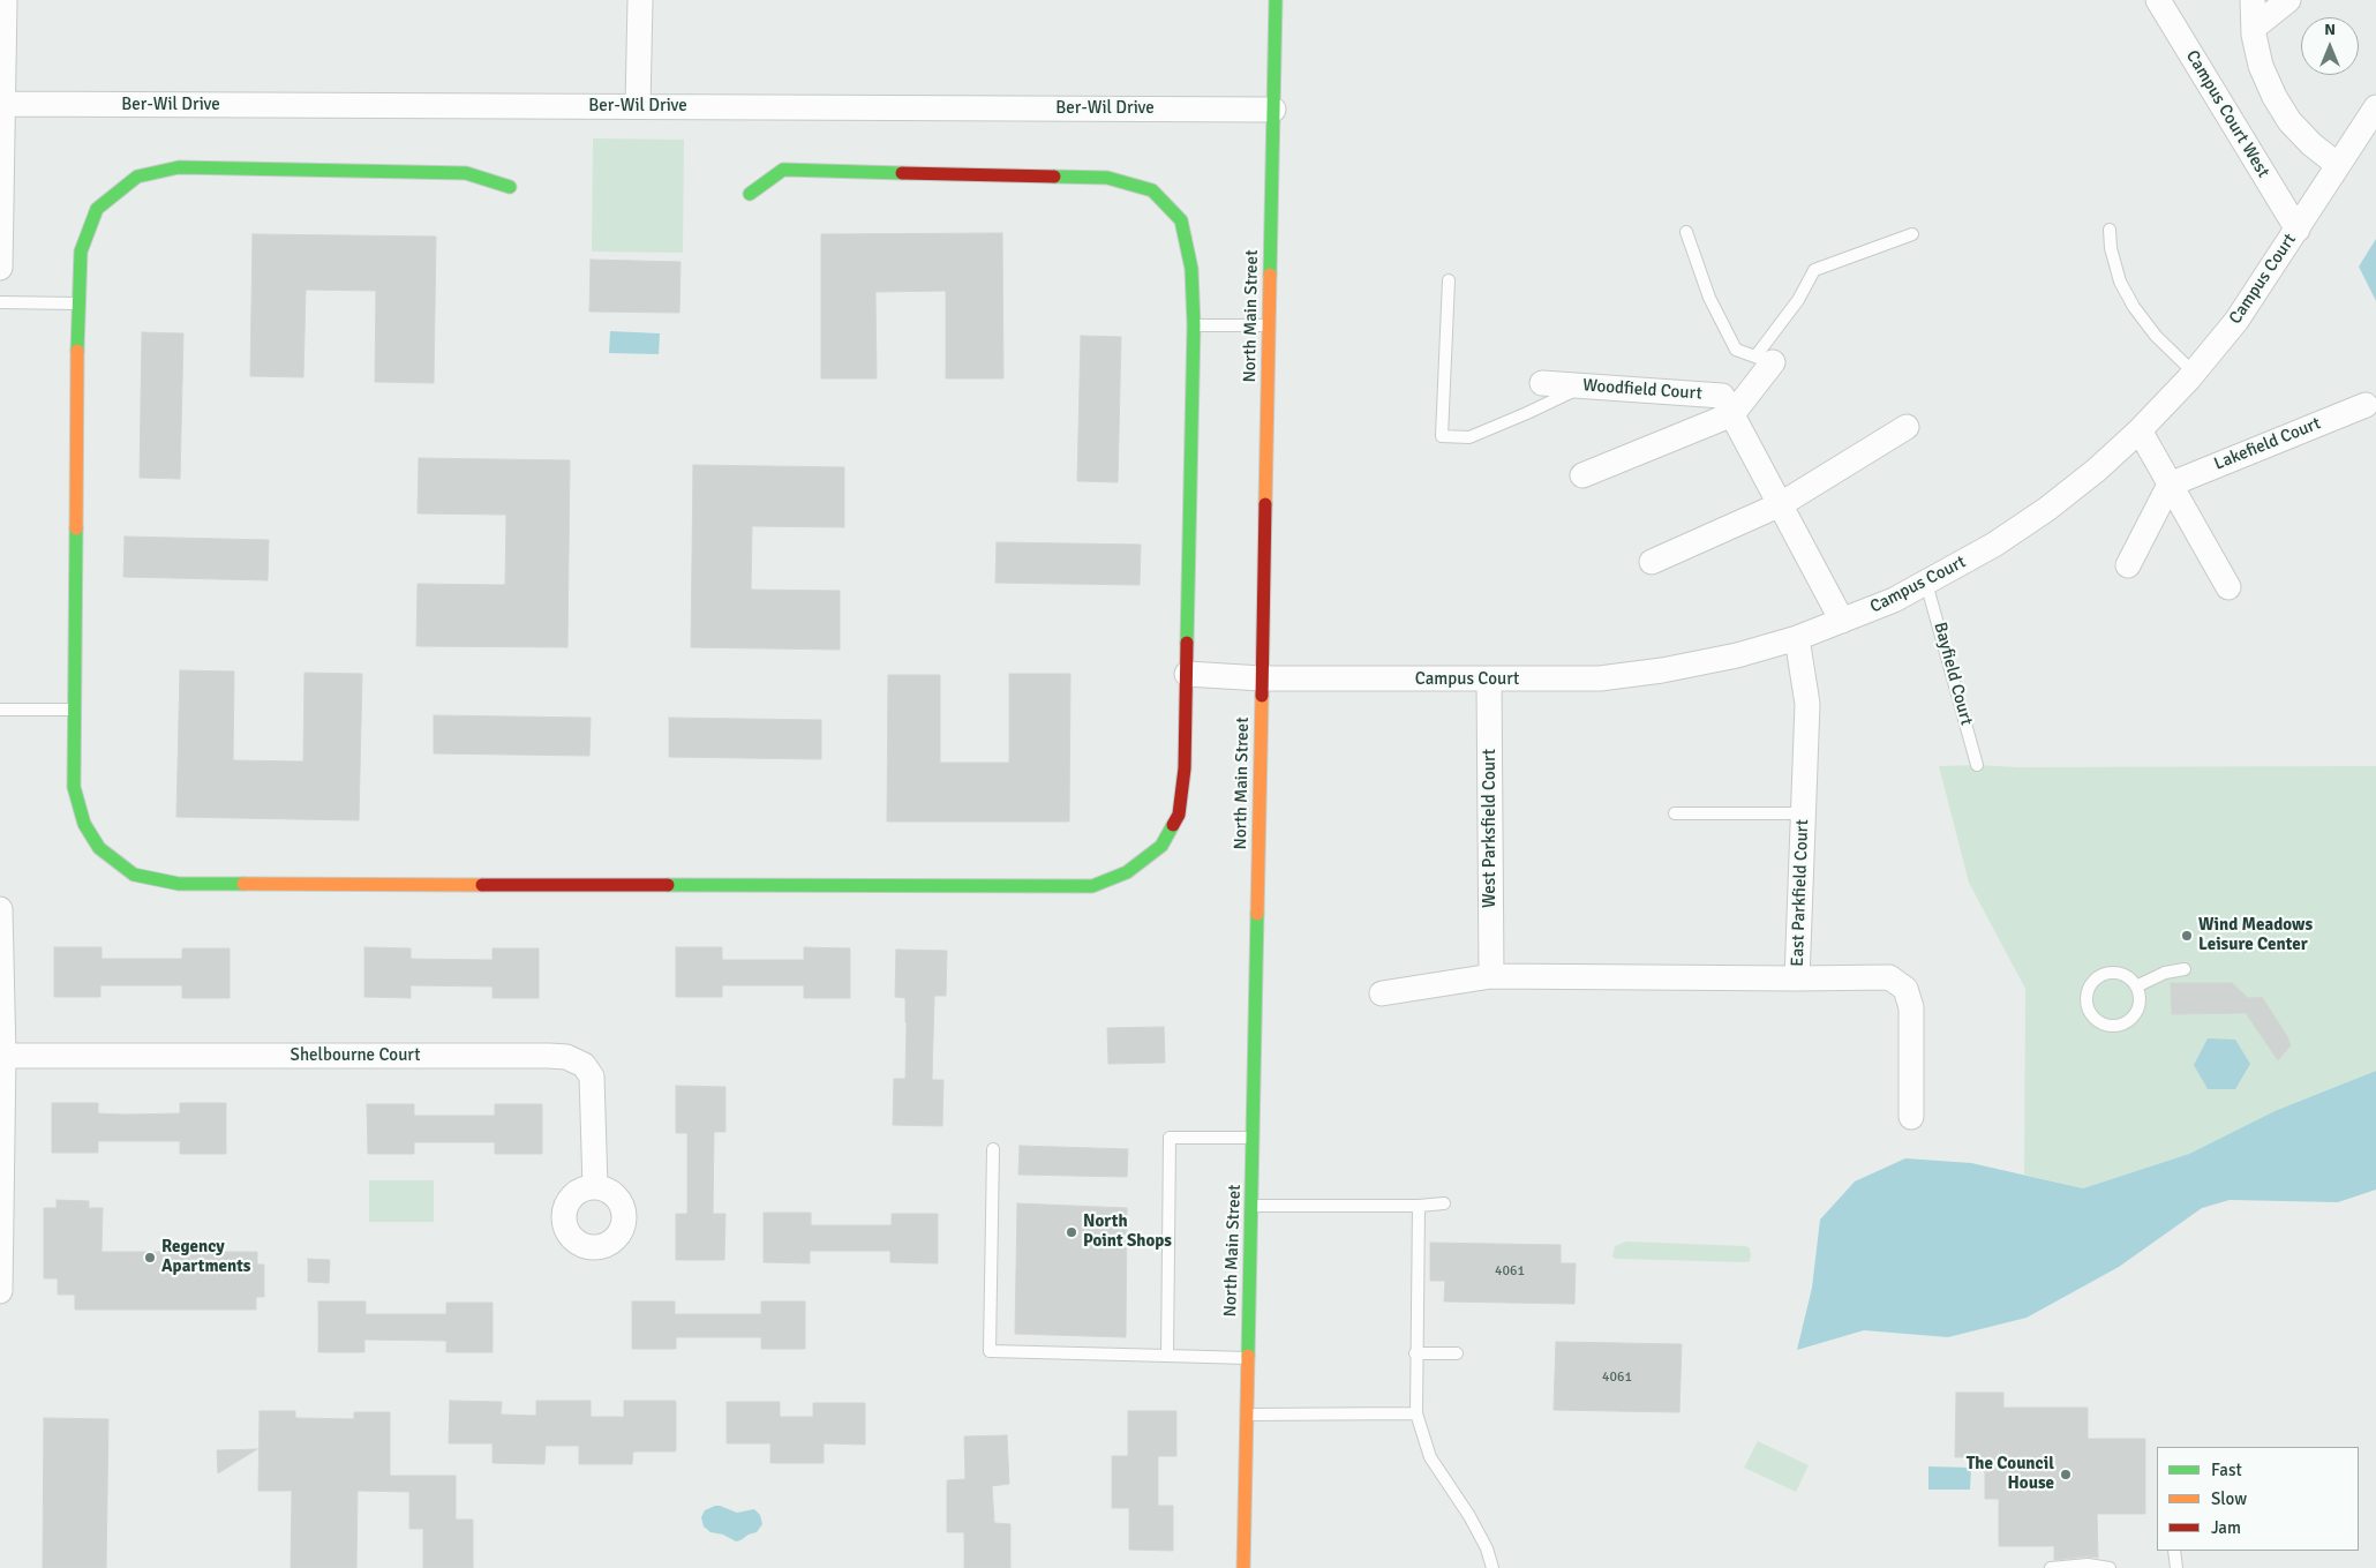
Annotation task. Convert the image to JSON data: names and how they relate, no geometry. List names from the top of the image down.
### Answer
{
  "streets": {
    "street": [
      "Ber-Wil Drive",
      "Campus Court West",
      "Campus Court",
      "North Main Street",
      "Woodfield Court",
      "Lakefield Court",
      "West Parksfield Court",
      "East Parkfield Court",
      "Shelbourne Court"
    ],
    "lane": ["Bayfield Court"]
  },
  "crossings": [
    ["Ber-Wil Drive", "North Main Street"],
    ["Campus Court West", "Campus Court"],
    ["Campus Court", "North Main Street"],
    ["Campus Court", "Woodfield Court"],
    ["Campus Court", "Bayfield Court"],
    ["Campus Court", "West Parksfield Court"],
    ["Campus Court", "East Parkfield Court"]
  ],
  "places": [
    "Wind Meadows Leisure Center",
    "North Point Shops",
    "Regency Apartments",
    "The Council House"
  ],
  "house_numbers": ["4061", "4061"],
  "legend": ["Fast", "Slow", "Jam"],
  "north": "top"
}
